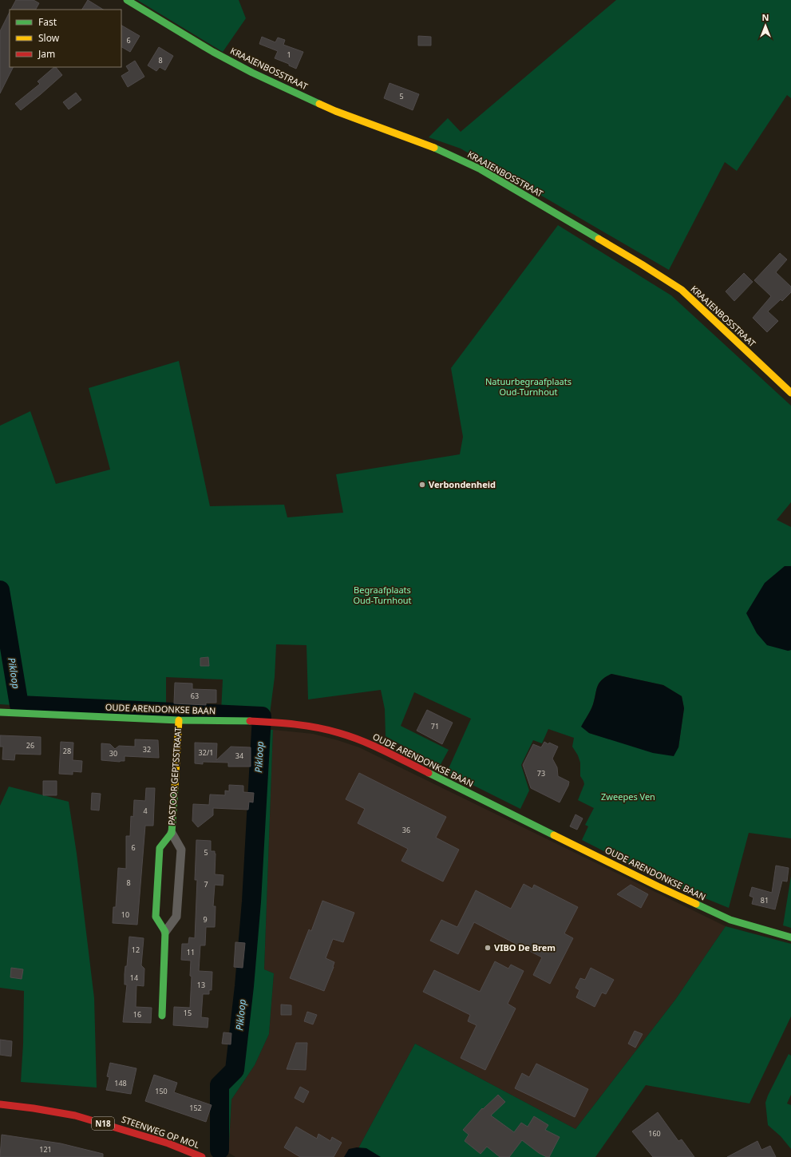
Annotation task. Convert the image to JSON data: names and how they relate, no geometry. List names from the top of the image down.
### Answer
{
  "streets": {
    "street": [
      "KRAAIENBOSSTRAAT",
      "OUDE ARENDONKSE BAAN",
      "PASTOOR GEPTSSTRAAT",
      "N18",
      "STEENWEG OP MOL"
    ]
  },
  "crossings": [
    ["OUDE ARENDONKSE BAAN", "PASTOOR GEPTSSTRAAT"]
  ],
  "water": ["Pikloop"],
  "parks": ["Natuurbegraafplaats Oud-Turnhout", "Begraafplaats Oud-Turnhout", "Zweepes Ven"],
  "places": ["Verbondenheid", "VIBO De Brem"],
  "house_numbers": [
    "6",
    "1",
    "8",
    "5",
    "63",
    "71",
    "26",
    "32",
    "28",
    "32/1",
    "30",
    "34",
    "73",
    "4",
    "36",
    "6",
    "5",
    "8",
    "7",
    "81",
    "10",
    "9",
    "12",
    "11",
    "14",
    "13",
    "15",
    "16",
    "148",
    "150",
    "152",
    "160",
    "121"
  ],
  "legend": ["Fast", "Slow", "Jam"],
  "north": "top"
}
